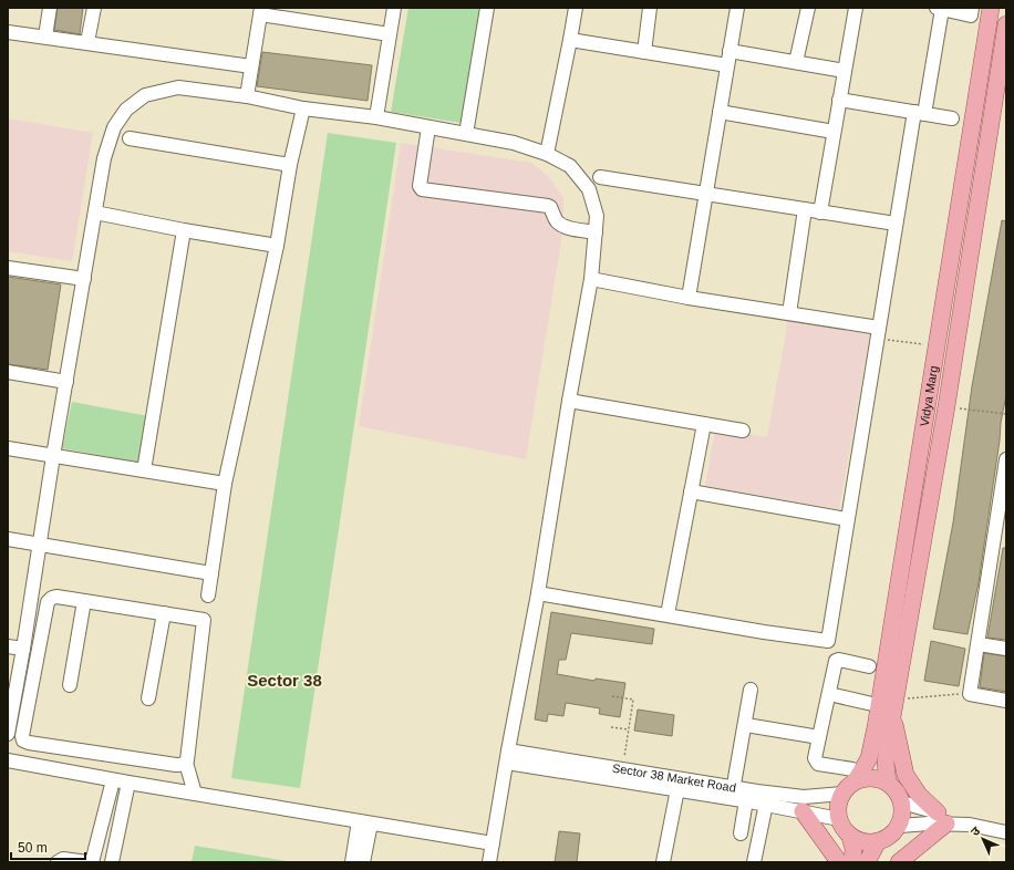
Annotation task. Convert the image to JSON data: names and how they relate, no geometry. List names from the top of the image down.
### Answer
{
  "streets": {
    "main road": ["Vidya Marg"],
    "street": ["Sector 38 Market Road"]
  },
  "crossings": [
    ["Vidya Marg", "Sector 38 Market Road"]
  ],
  "districts": ["Sector 38"],
  "scale_bar": "50 m",
  "north": "top left"
}
